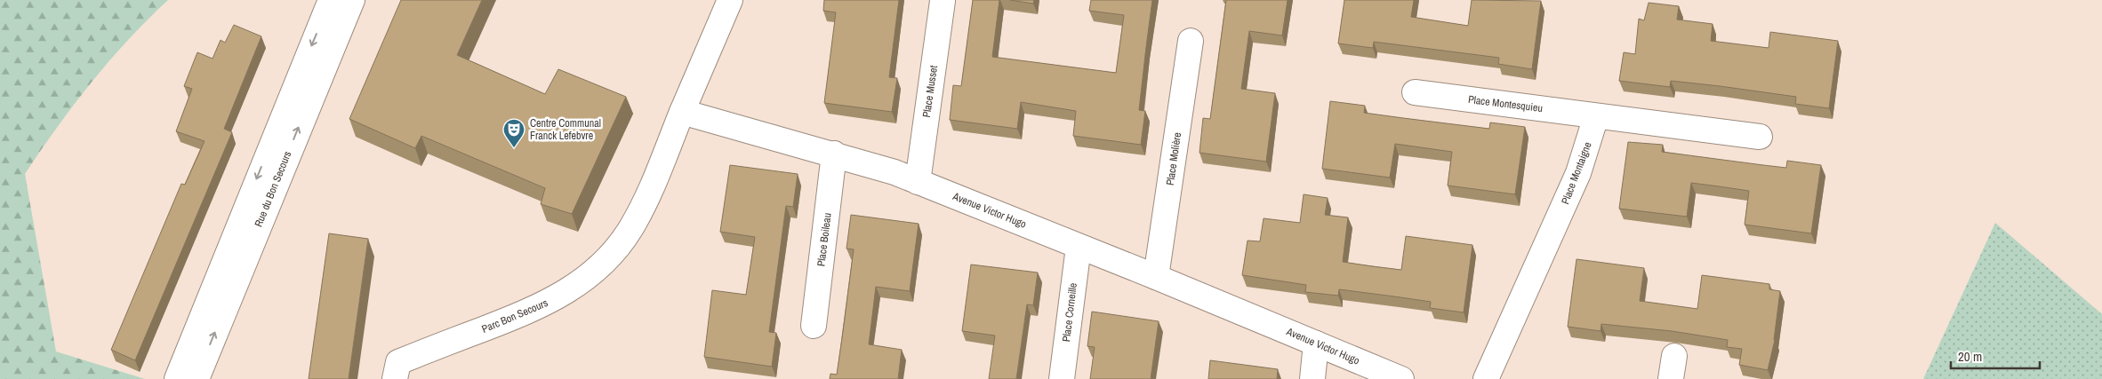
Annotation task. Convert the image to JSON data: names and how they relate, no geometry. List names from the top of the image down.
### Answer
{
  "streets": {
    "street": [
      "Place Musset",
      "Place Montesquieu",
      "Place Molière",
      "Place Montaigne",
      "Rue du Bon Secours",
      "Avenue Victor Hugo",
      "Place Boileau",
      "Place Corneille",
      "Parc Bon Secours"
    ]
  },
  "crossings": [
    ["Place Musset", "Avenue Victor Hugo"],
    ["Place Montesquieu", "Place Montaigne"],
    ["Place Molière", "Avenue Victor Hugo"],
    ["Avenue Victor Hugo", "Place Boileau"],
    ["Avenue Victor Hugo", "Place Corneille"],
    ["Avenue Victor Hugo", "Parc Bon Secours"]
  ],
  "places": {
    "theatre": ["Centre Communal Franck Lefebvre"]
  },
  "scale_bar": "20 m"
}
